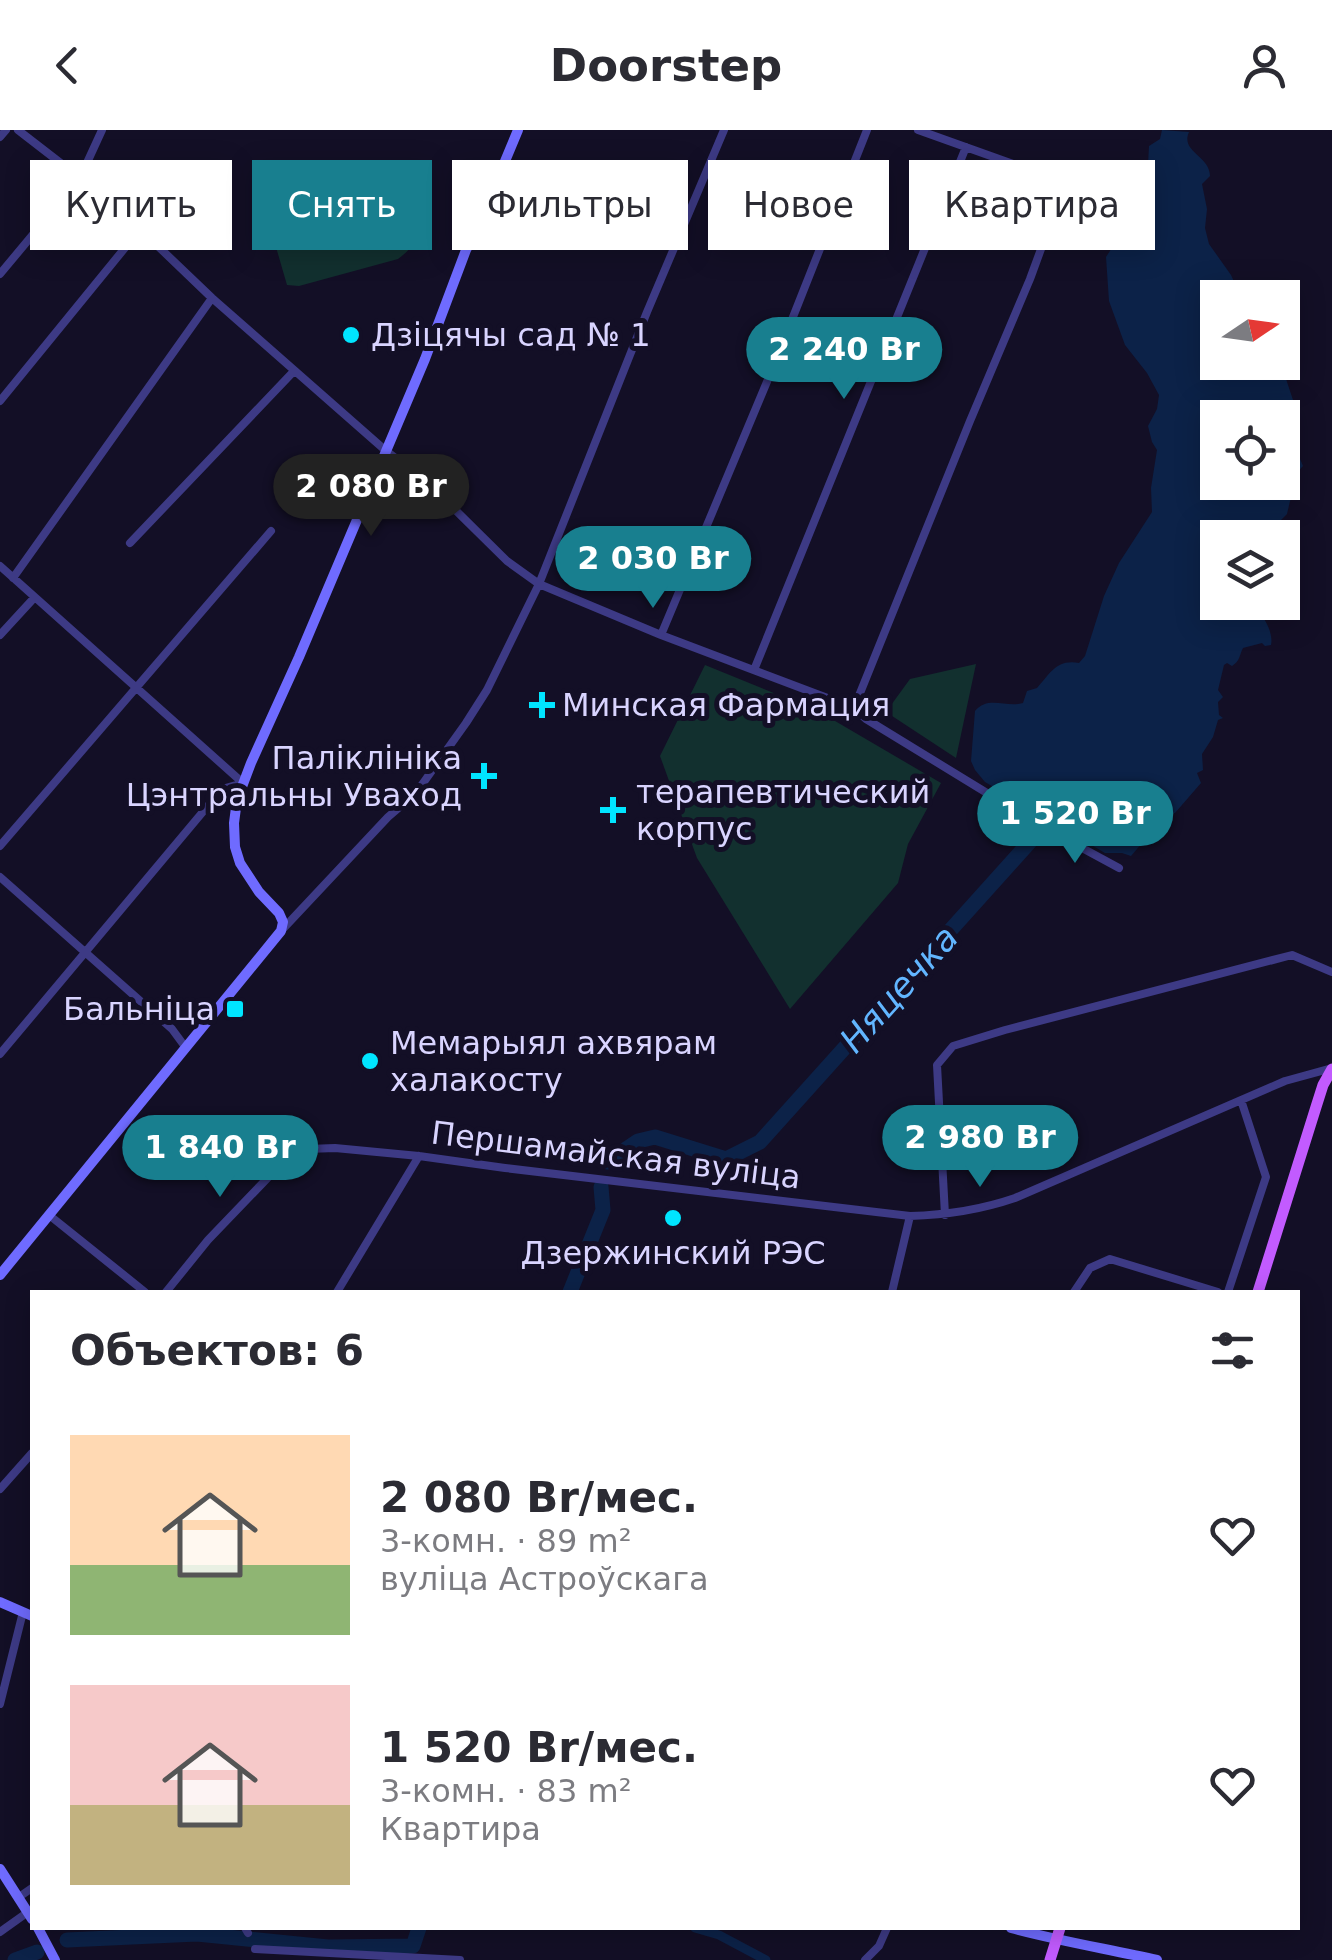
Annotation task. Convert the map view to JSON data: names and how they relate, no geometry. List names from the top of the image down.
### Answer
{
  "streets": {
    "street": ["Першамайская вуліца"]
  },
  "water": ["Няцечка"],
  "places": {
    "other": ["Дзіцячы сад № 1", "Мемарыял ахвярам халакосту", "Дзержинский РЭС"],
    "health": ["Минская Фармация", "Паліклініка Цэнтральны Уваход", "терапевтический корпус"],
    "transit": ["Бальніца"]
  },
  "north": "right",
  "page": {
    "header": "Doorstep",
    "chip": [
      "Купить",
      "Снять",
      "Фильтры",
      "Новое",
      "Квартира"
    ],
    "price": [
      "2 240 Br",
      "2 080 Br",
      "2 030 Br",
      "1 520 Br",
      "2 980 Br",
      "1 840 Br"
    ],
    "heading": "Объектов: 6",
    "list": [
      {
        "name": "2 080 Br/мес.",
        "note": "3-комн. · 89 m² · вуліца Астроўскага"
      },
      {
        "name": "1 520 Br/мес.",
        "note": "3-комн. · 83 m² · Квартира"
      }
    ]
  }
}
